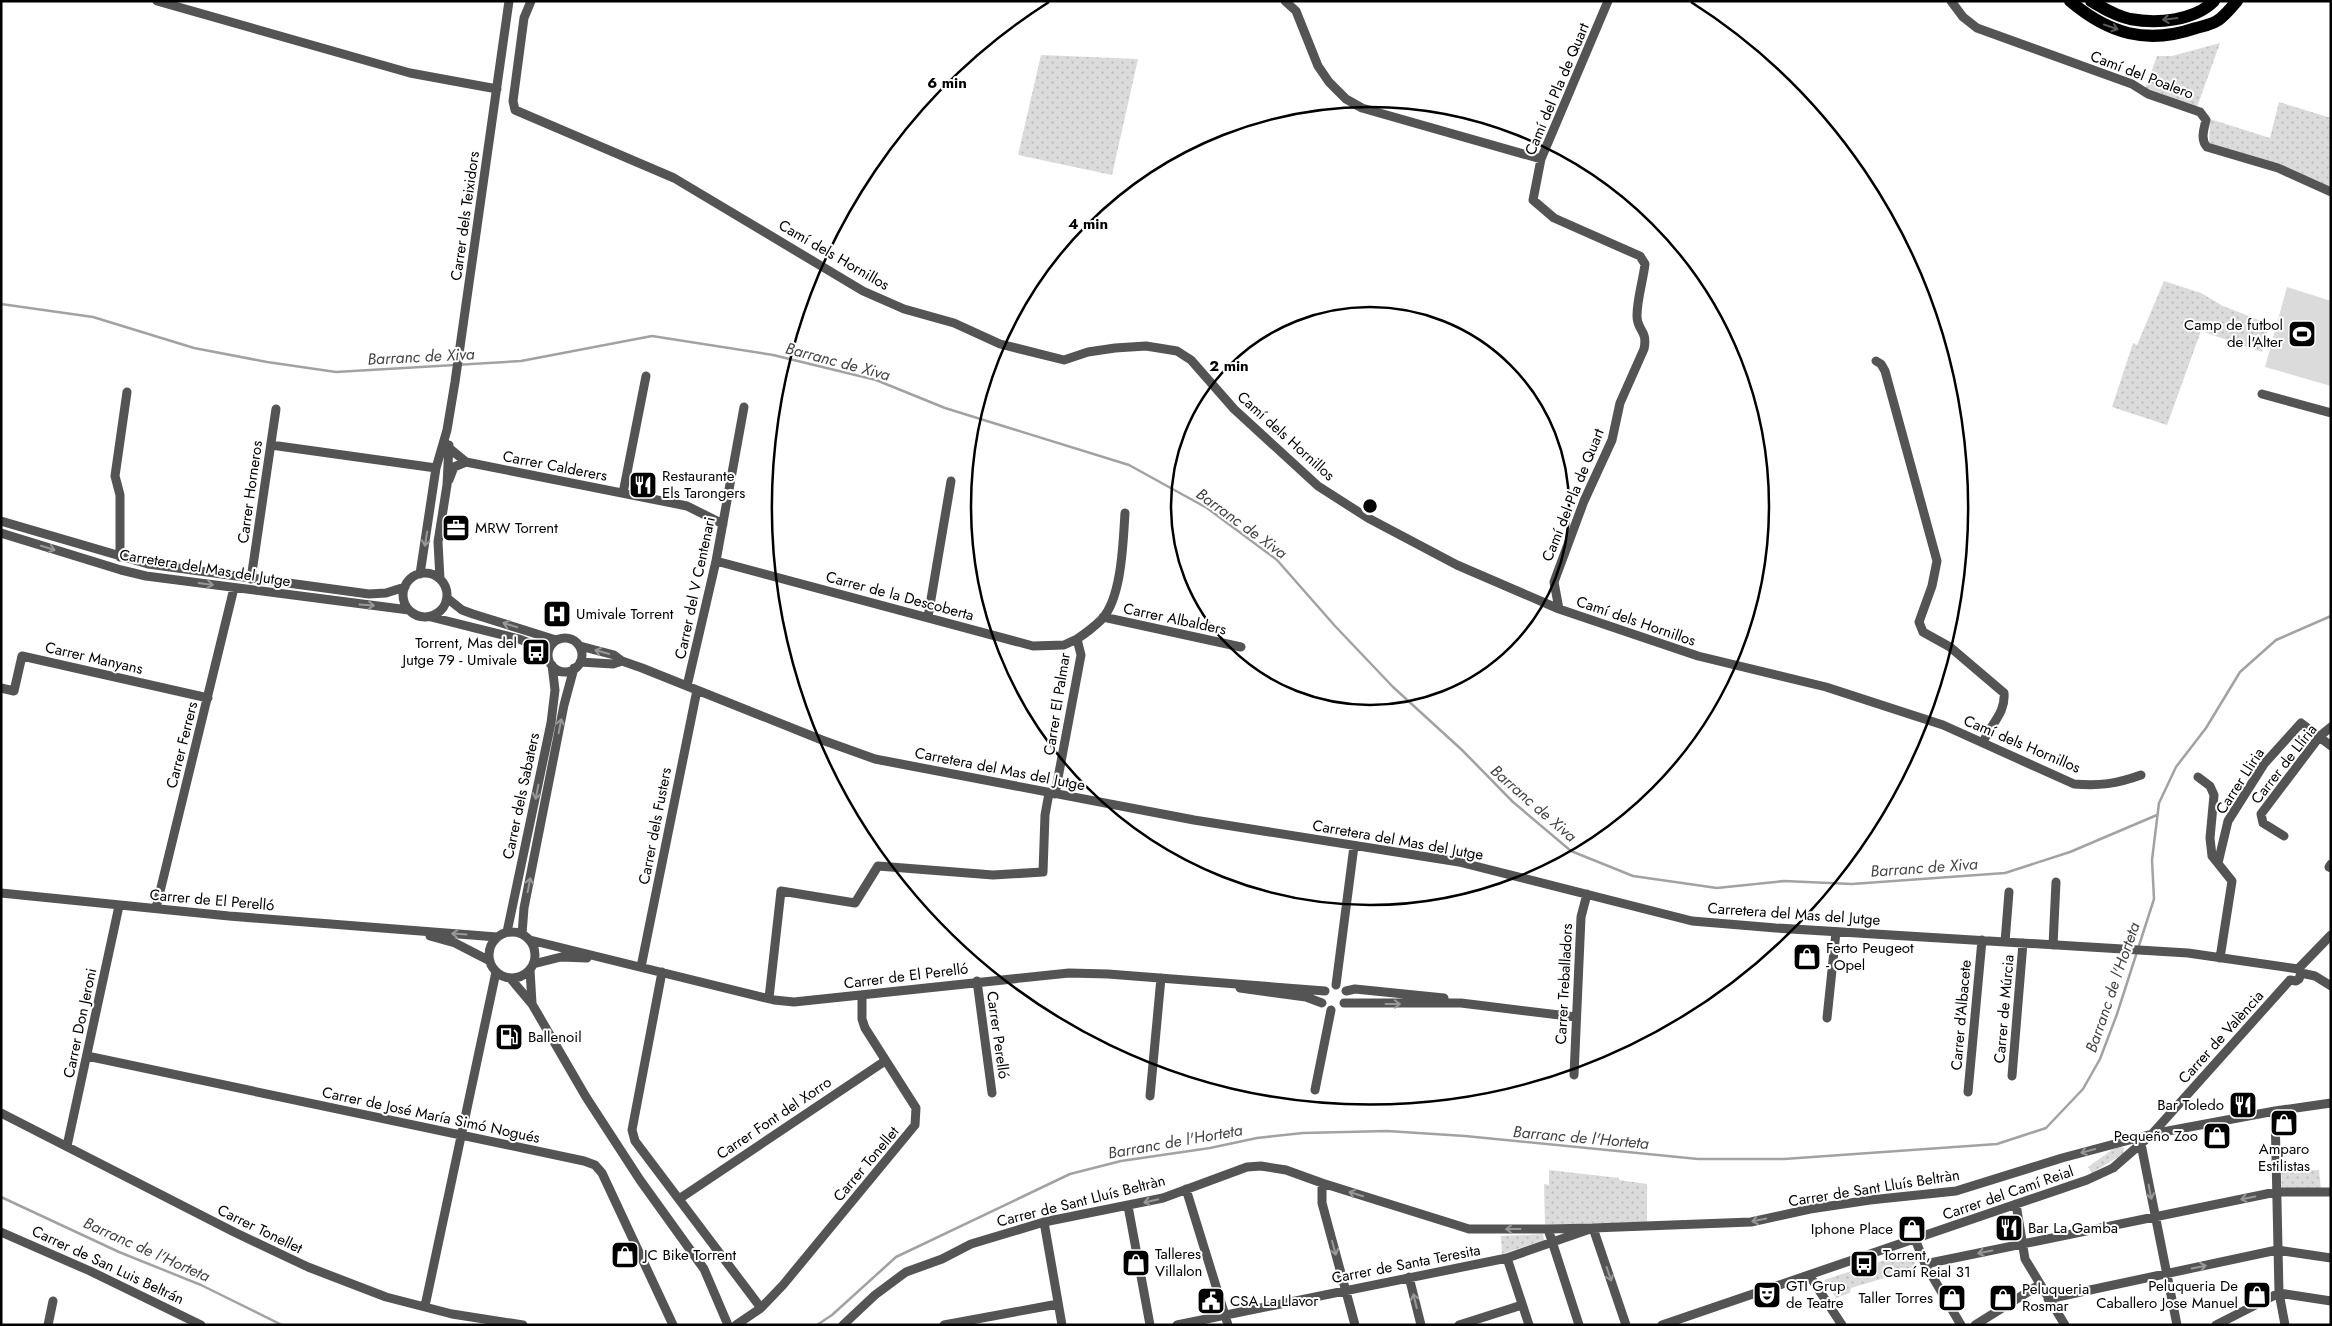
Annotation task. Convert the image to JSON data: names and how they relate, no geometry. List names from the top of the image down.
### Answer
{
  "streets": {
    "street": [
      "Camí del Poalero",
      "Camí del Pla de Quart",
      "Carrer dels Teixidors",
      "Camí dels Hornillos",
      "Carrer Calderers",
      "Carrer Horneros",
      "Carretera del Mas del Jutge",
      "Carrer del V Centenari",
      "Carrer de la Descoberta",
      "Carrer Albalders",
      "Carrer Manyans",
      "Carrer El Palmar",
      "Carrer Ferrers",
      "Carrer de Llíria",
      "Carrer Lliria",
      "Carrer dels Sabaters",
      "Carrer dels Fusters",
      "Carrer de El Perelló",
      "Carrer Treballadors",
      "Carrer de Múrcia",
      "Carrer d'Albacete",
      "Carrer Don Jeroni",
      "Carrer Perelló",
      "Carrer de València",
      "Carrer de José María Simó Nogués",
      "Carrer Font del Xorro",
      "Carrer Tonellet",
      "Carrer de Sant Lluís Beltràn",
      "Carrer del Camí Reial",
      "Carrer de Santa Teresita",
      "Carrer de San Luis Beltrán"
    ]
  },
  "crossings": [
    ["Camí del Pla de Quart", "Camí dels Hornillos"],
    ["Carrer dels Teixidors", "Carrer Calderers"],
    ["Carrer dels Teixidors", "Carretera del Mas del Jutge"],
    ["Carrer Calderers", "Carrer del V Centenari"],
    ["Carrer Horneros", "Carretera del Mas del Jutge"],
    ["Carretera del Mas del Jutge", "Carrer del V Centenari"],
    ["Carretera del Mas del Jutge", "Carrer El Palmar"],
    ["Carretera del Mas del Jutge", "Carrer Ferrers"],
    ["Carretera del Mas del Jutge", "Carrer dels Sabaters"],
    ["Carretera del Mas del Jutge", "Carrer dels Fusters"],
    ["Carretera del Mas del Jutge", "Carrer Treballadors"],
    ["Carretera del Mas del Jutge", "Carrer de Múrcia"],
    ["Carretera del Mas del Jutge", "Carrer d'Albacete"],
    ["Carretera del Mas del Jutge", "Carrer de València"],
    ["Carrer del V Centenari", "Carrer de la Descoberta"],
    ["Carrer de la Descoberta", "Carrer El Palmar"],
    ["Carrer Albalders", "Carrer El Palmar"],
    ["Carrer Manyans", "Carrer Ferrers"],
    ["Carrer El Palmar", "Carrer de El Perelló"],
    ["Carrer Ferrers", "Carrer de El Perelló"],
    ["Carrer de Llíria", "Carrer Lliria"],
    ["Carrer dels Sabaters", "Carrer de El Perelló"],
    ["Carrer dels Fusters", "Carrer de El Perelló"],
    ["Carrer de El Perelló", "Carrer Don Jeroni"],
    ["Carrer de El Perelló", "Carrer Perelló"],
    ["Carrer de El Perelló", "Carrer Tonellet"],
    ["Carrer Don Jeroni", "Carrer de José María Simó Nogués"],
    ["Carrer Don Jeroni", "Carrer Tonellet"],
    ["Carrer de València", "Carrer de Sant Lluís Beltràn"],
    ["Carrer de València", "Carrer del Camí Reial"],
    ["Carrer Font del Xorro", "Carrer Tonellet"],
    ["Carrer de Sant Lluís Beltràn", "Carrer del Camí Reial"],
    ["Carrer de Sant Lluís Beltràn", "Carrer de Santa Teresita"]
  ],
  "one_way": ["Carrer de Sant Lluís Beltràn"],
  "water": ["Barranc de Xiva", "Barranc de l'Horteta"],
  "places": {
    "sports": ["Camp de futbol de l'Alter"],
    "restaurant": ["Restaurante Els Tarongers", "Bar Toledo", "Bar La Gamba"],
    "office": ["MRW Torrent"],
    "hospital": ["Umivale Torrent"],
    "bus stop": ["Torrent, Mas del Jutge 79 - Umivale", "Torrent, Camí Reial 31"],
    "shop": [
      "Ferto Peugeot - Opel",
      "Amparo Estilistas",
      "Pequeño Zoo",
      "Iphone Place",
      "JC Bike Torrent",
      "Talleres Villalon",
      "Peluqueria De Caballero Jose Manuel",
      "Taller Torres",
      "Peluqueria Rosmar"
    ],
    "fuel station": ["Ballenoil"],
    "theatre": ["GTI Grup de Teatre"],
    "public building": ["CSA La Llavor"]
  },
  "rings": ["6 min", "4 min", "2 min"]
}
